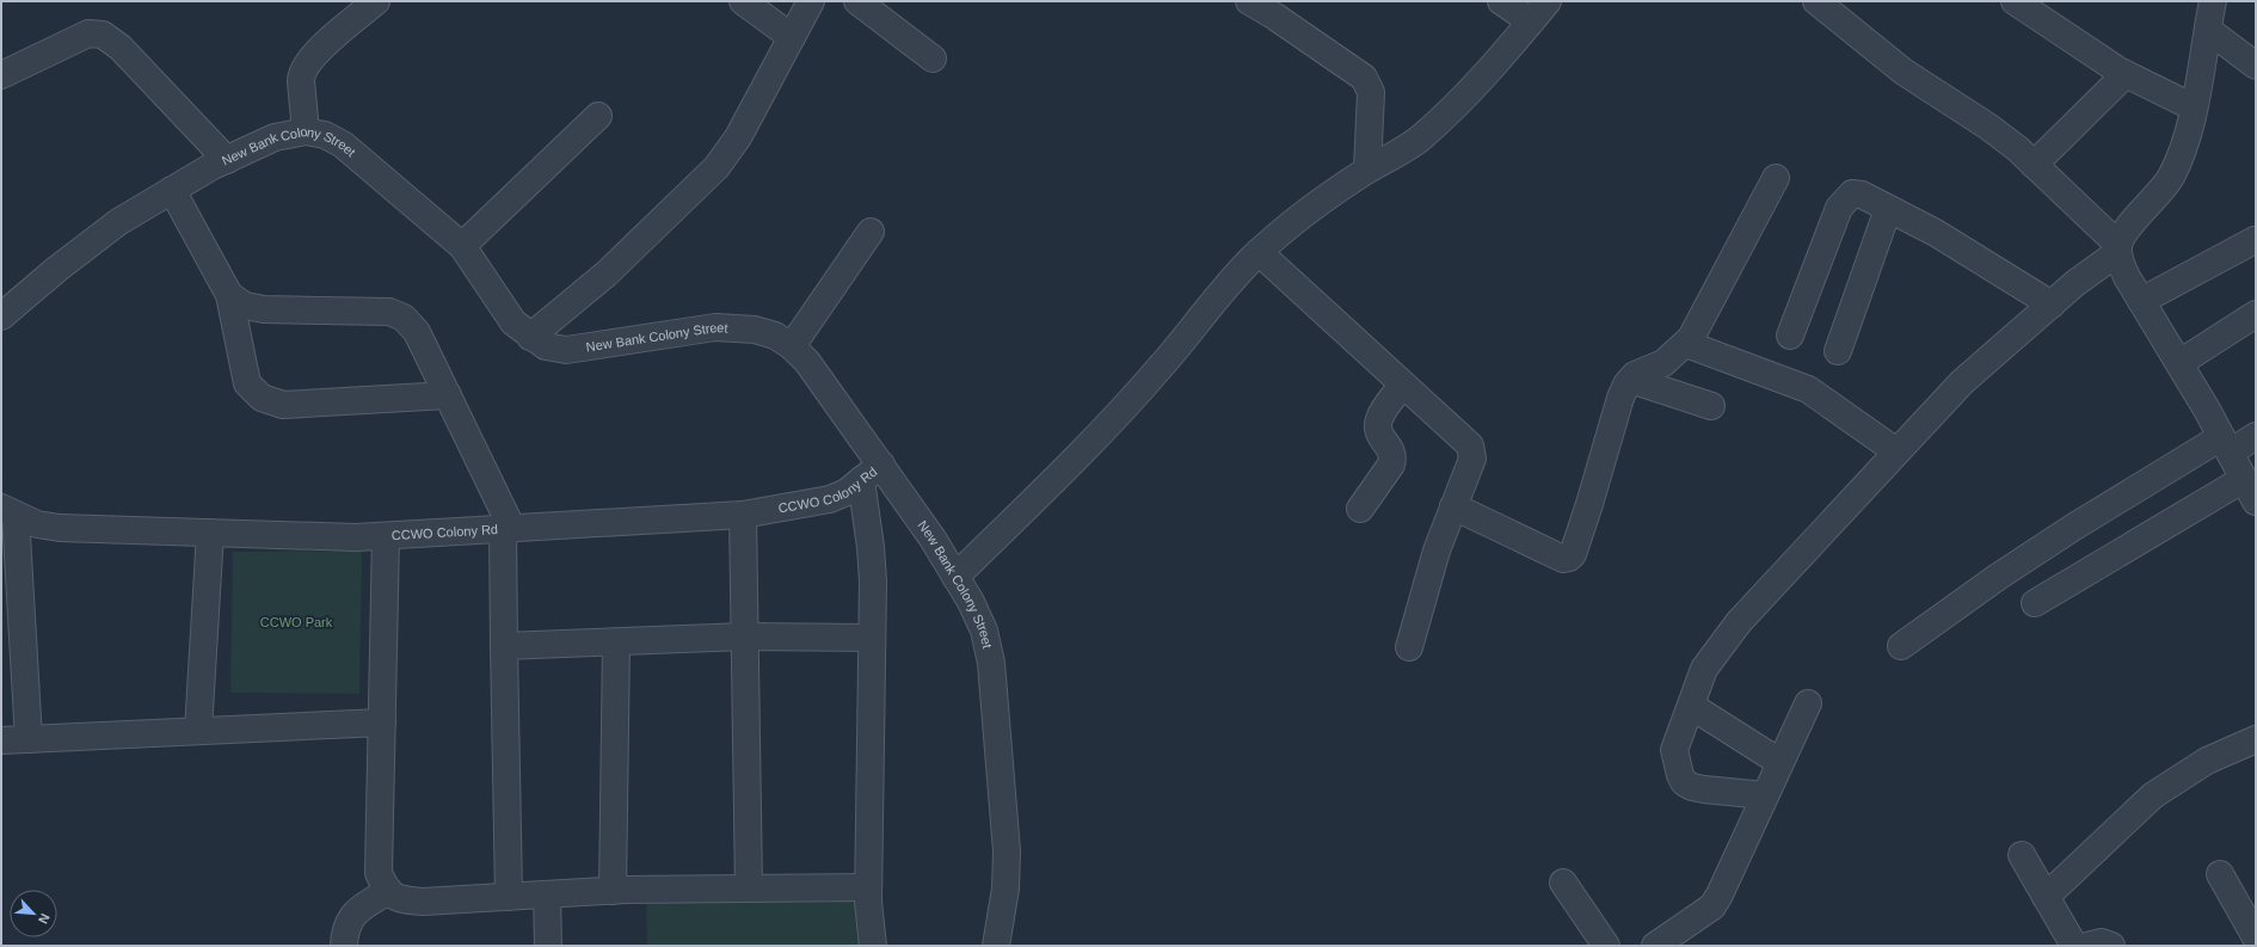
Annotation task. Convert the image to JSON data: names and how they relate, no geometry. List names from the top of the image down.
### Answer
{
  "streets": {
    "street": ["New Bank Colony Street", "CCWO Colony Rd"]
  },
  "crossings": [
    ["New Bank Colony Street", "CCWO Colony Rd"]
  ],
  "parks": ["CCWO Park"],
  "north": "bottom right"
}
